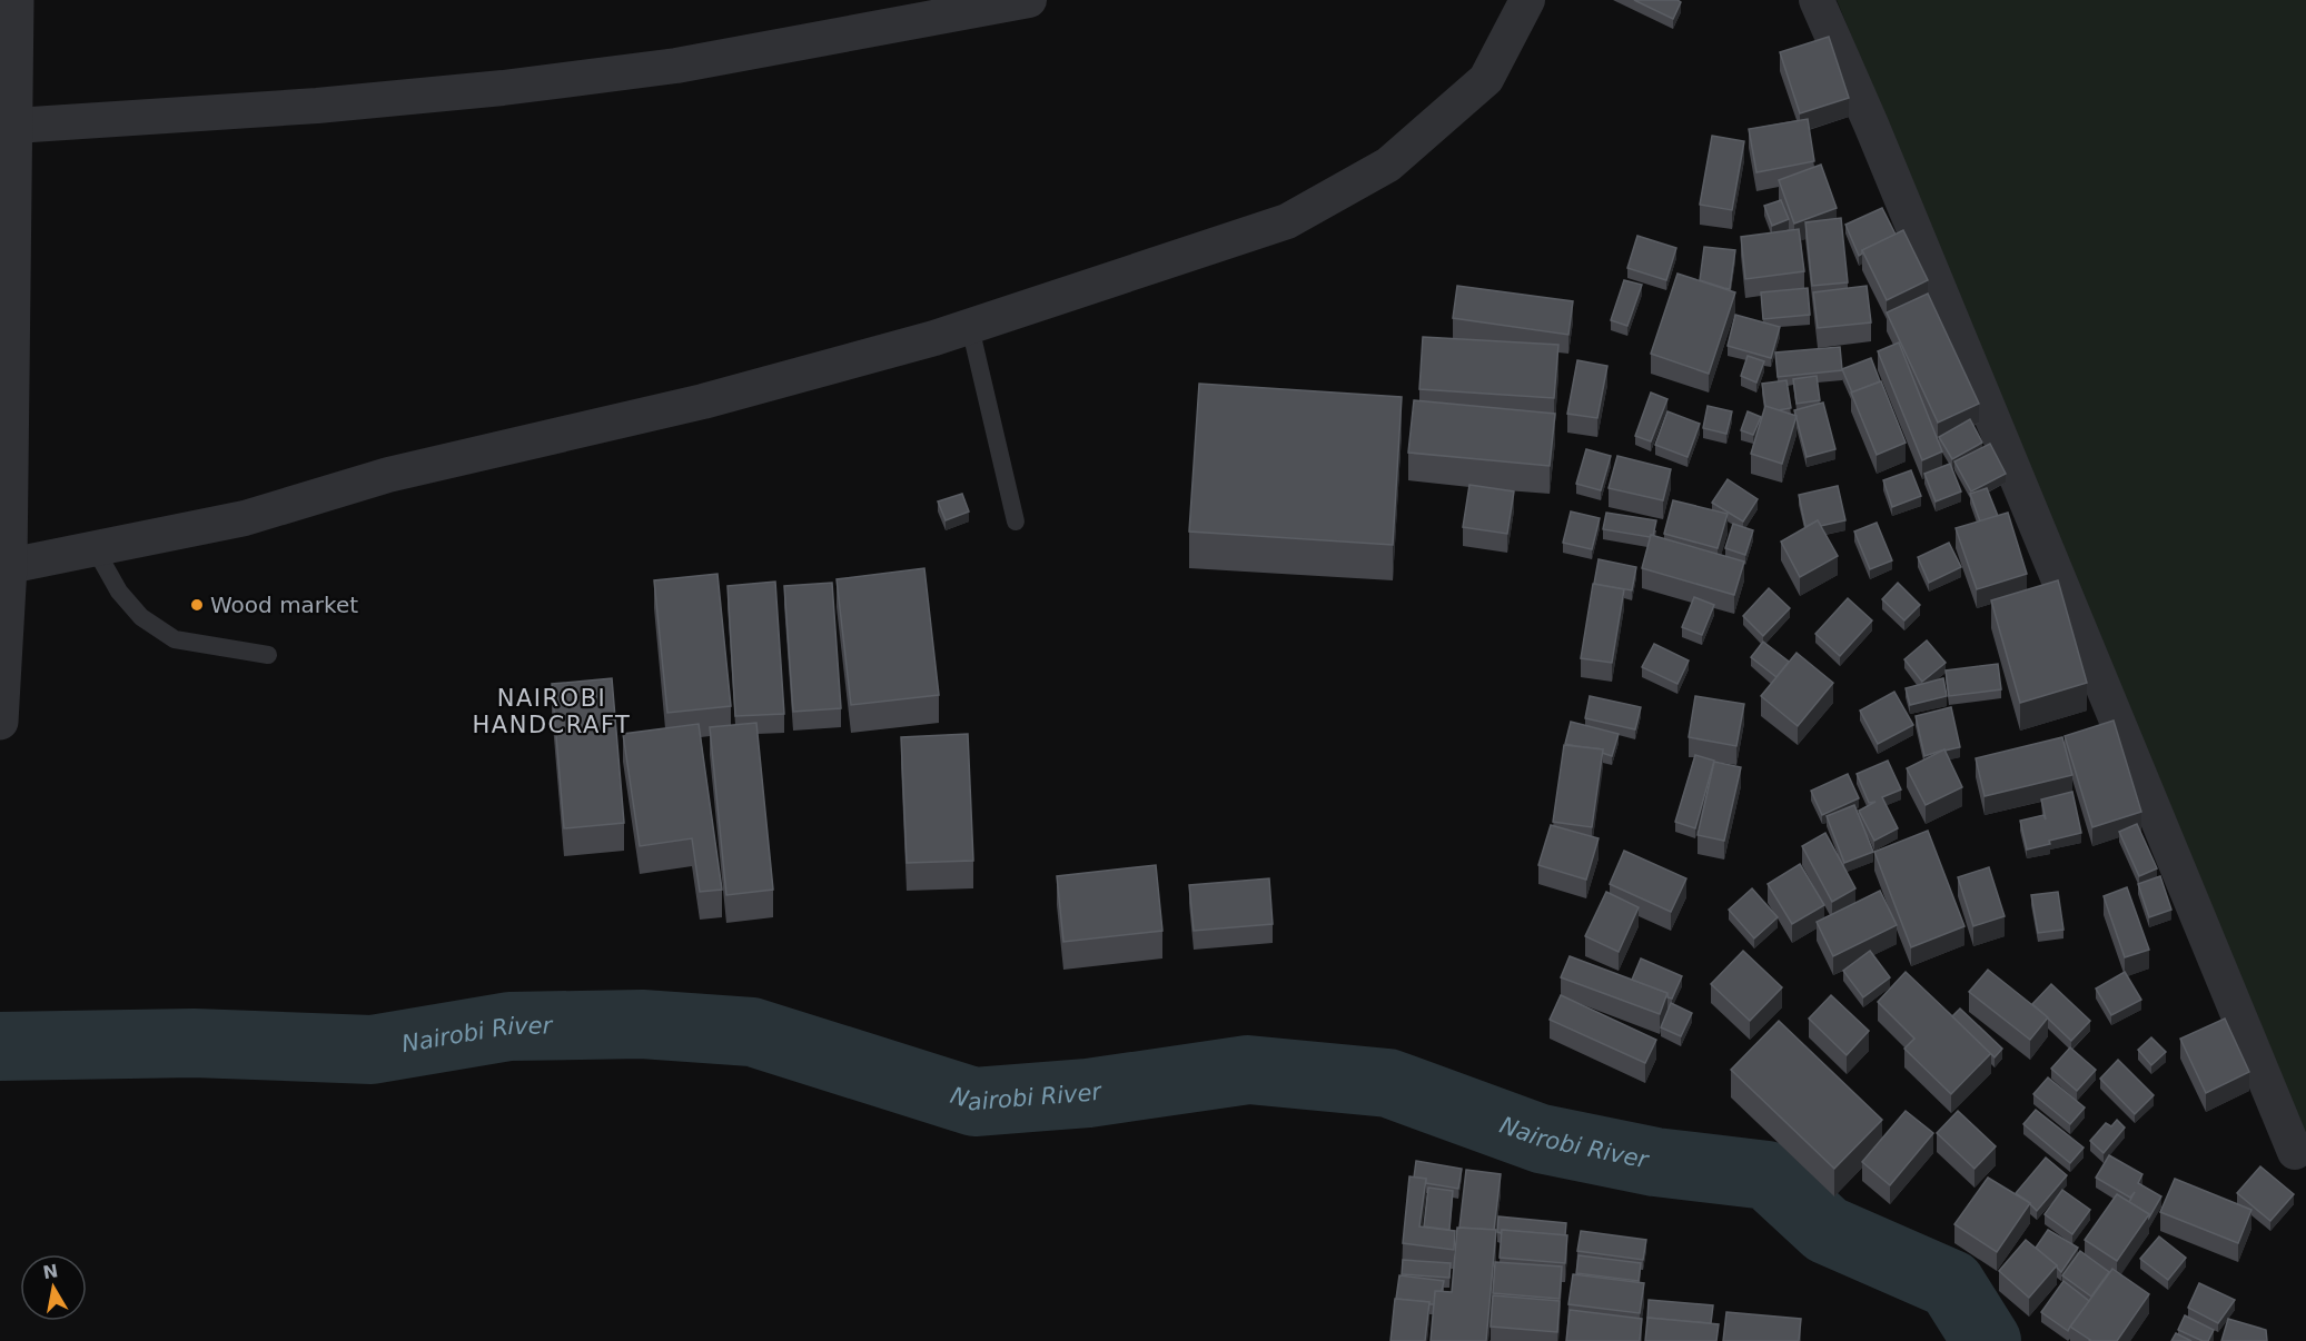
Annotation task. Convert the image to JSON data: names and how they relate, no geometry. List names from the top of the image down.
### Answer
{
  "districts": ["NAIROBI HANDCRAFT"],
  "water": ["Nairobi River"],
  "places": ["Wood market"],
  "north": "top"
}
